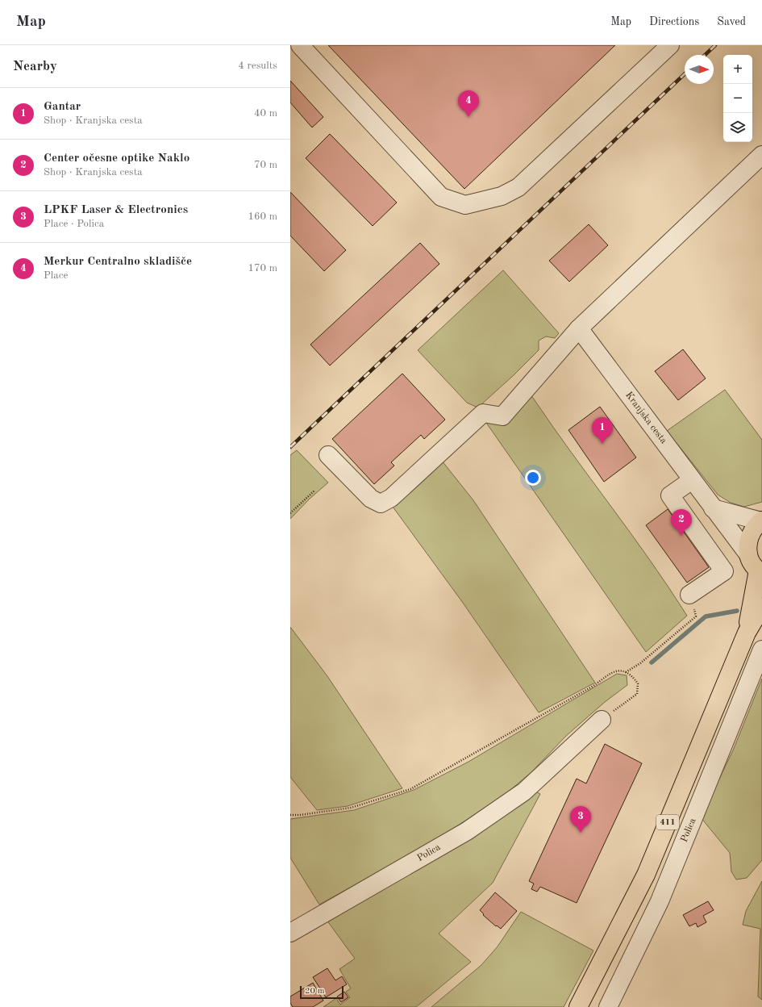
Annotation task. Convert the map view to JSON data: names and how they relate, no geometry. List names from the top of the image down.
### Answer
{
  "streets": {
    "main road": ["411"],
    "street": ["Kranjska cesta", "Polica"]
  },
  "crossings": [
    ["Kranjska cesta", "411"]
  ],
  "scale_bar": "20 m",
  "north": "right",
  "page": {
    "header": "Map",
    "nav": ["Map", "Directions", "Saved"],
    "heading": ["Nearby", "4 results"],
    "map_buttons": ["+", "−"],
    "list": [
      {
        "mark": "1",
        "name": "Gantar",
        "note": "Shop · Kranjska cesta",
        "value": "40 m"
      },
      {
        "mark": "2",
        "name": "Center očesne optike Naklo",
        "note": "Shop · Kranjska cesta",
        "value": "70 m"
      },
      {
        "mark": "3",
        "name": "LPKF Laser & Electronics",
        "note": "Place · Polica",
        "value": "160 m"
      },
      {
        "mark": "4",
        "name": "Merkur Centralno skladišče",
        "note": "Place",
        "value": "170 m"
      }
    ],
    "pins": [
      "4",
      "1",
      "2",
      "3"
    ],
    "scale": "20 m"
  }
}
